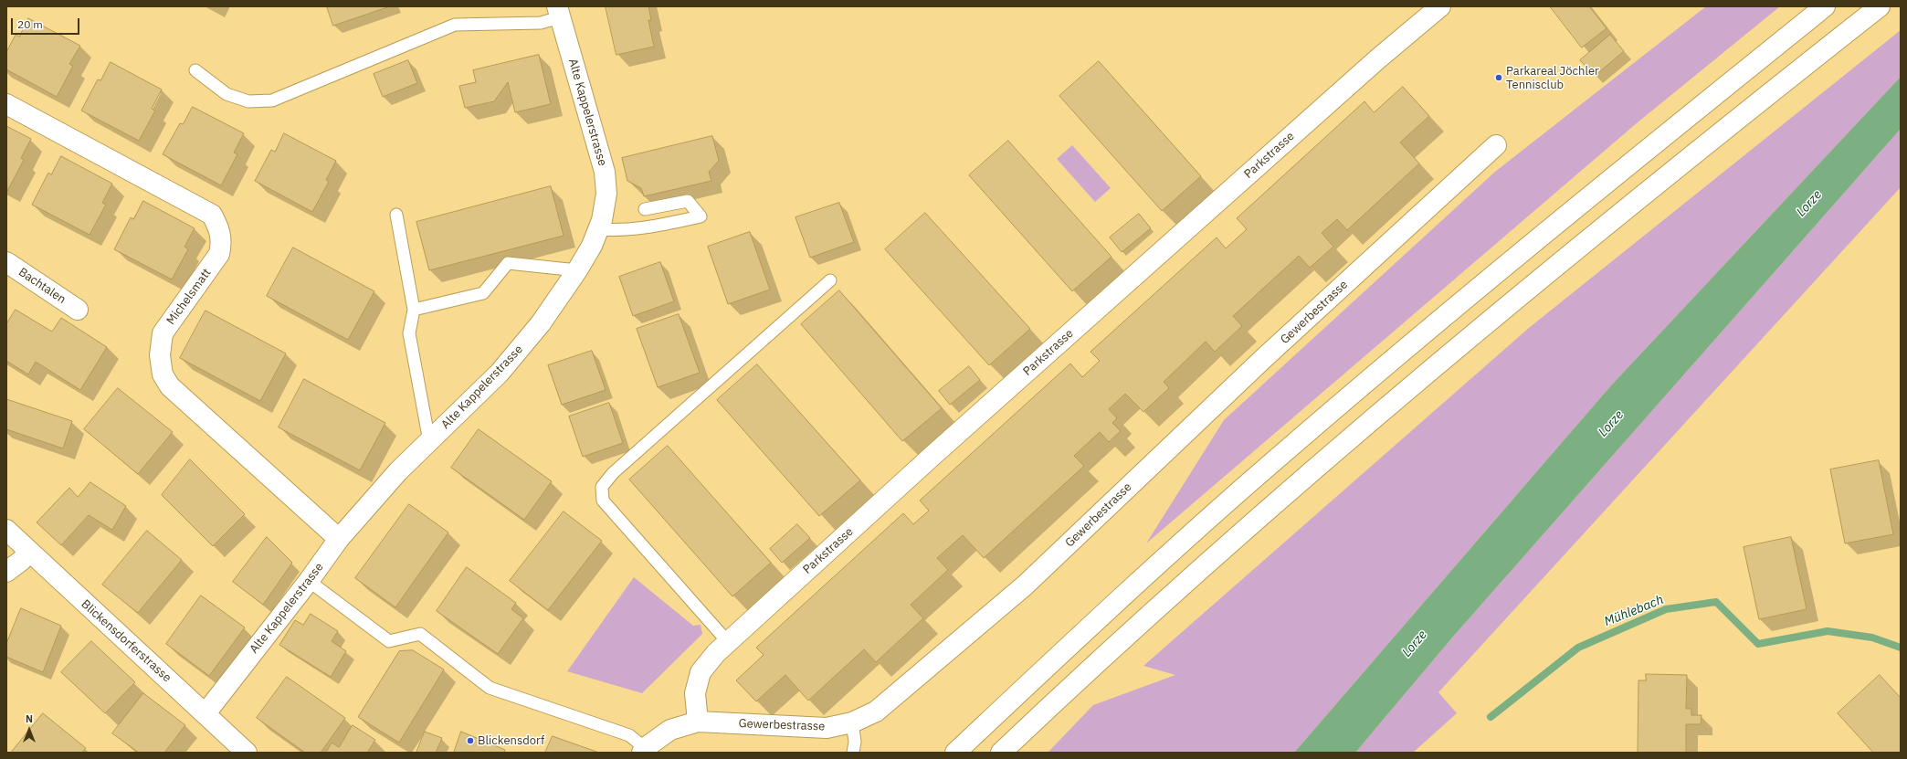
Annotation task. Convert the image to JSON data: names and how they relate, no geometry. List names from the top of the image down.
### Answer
{
  "streets": {
    "main road": [
      "Alte Kappelerstrasse",
      "Parkstrasse",
      "Bachtalen",
      "Michelsmatt",
      "Gewerbestrasse",
      "Blickensdorferstrasse"
    ]
  },
  "crossings": [
    ["Alte Kappelerstrasse", "Michelsmatt"],
    ["Alte Kappelerstrasse", "Blickensdorferstrasse"],
    ["Parkstrasse", "Gewerbestrasse"]
  ],
  "water": ["Lorze", "Mühlebach"],
  "places": ["Parkareal Jöchler Tennisclub", "Blickensdorf"],
  "scale_bar": "20 m",
  "north": "top"
}
